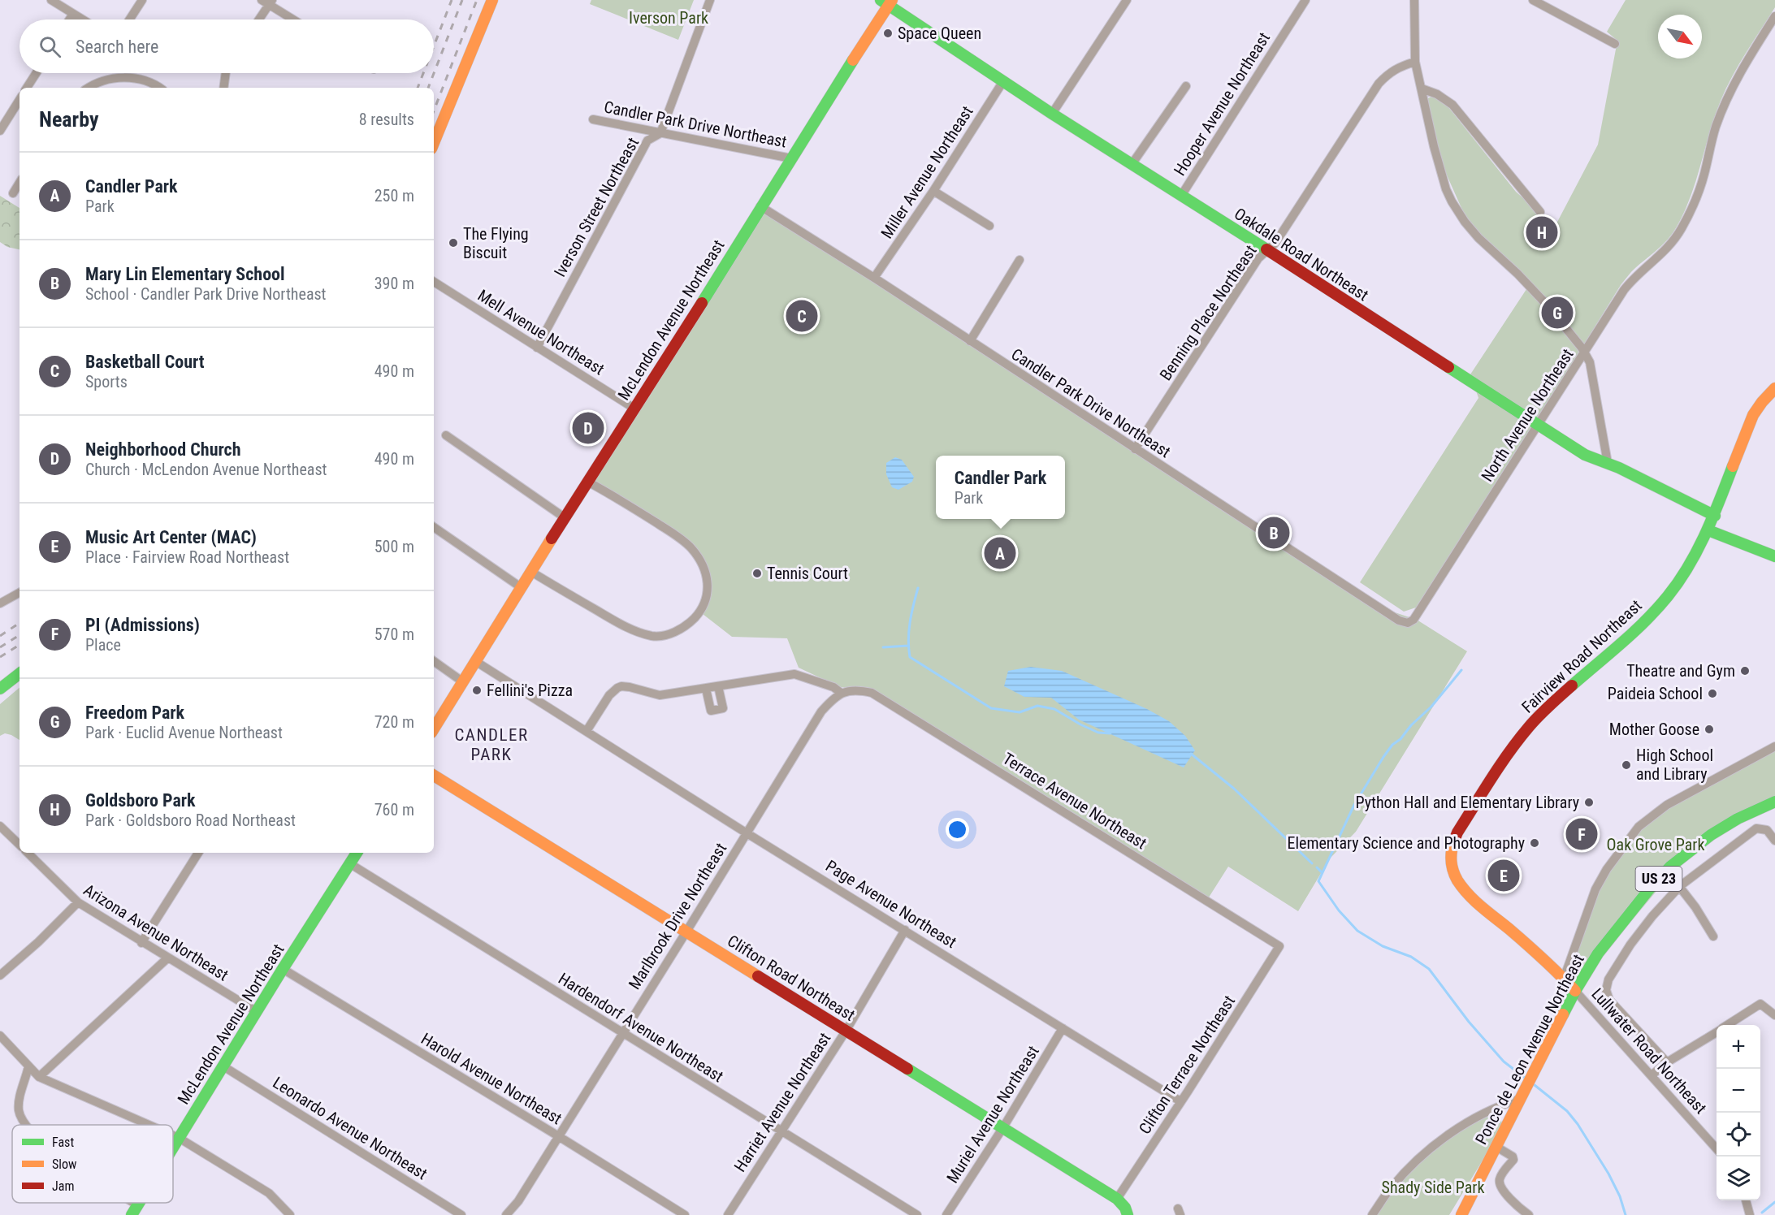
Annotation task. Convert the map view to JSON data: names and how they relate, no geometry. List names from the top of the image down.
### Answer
{
  "streets": {
    "main road": [
      "Oakdale Road Northeast",
      "McLendon Avenue Northeast",
      "Fairview Road Northeast",
      "US 23",
      "Clifton Road Northeast",
      "Ponce de Leon Avenue Northeast"
    ],
    "street": [
      "Hooper Avenue Northeast",
      "Candler Park Drive Northeast",
      "Miller Avenue Northeast",
      "Iverson Street Northeast",
      "Benning Place Northeast",
      "Mell Avenue Northeast",
      "North Avenue Northeast",
      "Terrace Avenue Northeast",
      "Page Avenue Northeast",
      "Marlbrook Drive Northeast",
      "Arizona Avenue Northeast",
      "Hardendorf Avenue Northeast",
      "Lullwater Road Northeast",
      "Clifton Terrace Northeast",
      "Harold Avenue Northeast",
      "Harriet Avenue Northeast",
      "Muriel Avenue Northeast",
      "Leonardo Avenue Northeast"
    ]
  },
  "crossings": [
    ["Hooper Avenue Northeast", "Oakdale Road Northeast"],
    ["Candler Park Drive Northeast", "Miller Avenue Northeast"],
    ["Candler Park Drive Northeast", "Iverson Street Northeast"],
    ["Candler Park Drive Northeast", "Benning Place Northeast"],
    ["Candler Park Drive Northeast", "McLendon Avenue Northeast"],
    ["Candler Park Drive Northeast", "North Avenue Northeast"],
    ["Miller Avenue Northeast", "Oakdale Road Northeast"],
    ["Iverson Street Northeast", "Mell Avenue Northeast"],
    ["Oakdale Road Northeast", "Benning Place Northeast"],
    ["Oakdale Road Northeast", "McLendon Avenue Northeast"],
    ["Oakdale Road Northeast", "North Avenue Northeast"],
    ["Oakdale Road Northeast", "Fairview Road Northeast"],
    ["McLendon Avenue Northeast", "Mell Avenue Northeast"],
    ["McLendon Avenue Northeast", "Page Avenue Northeast"],
    ["McLendon Avenue Northeast", "Arizona Avenue Northeast"],
    ["McLendon Avenue Northeast", "Hardendorf Avenue Northeast"],
    ["McLendon Avenue Northeast", "Harold Avenue Northeast"],
    ["McLendon Avenue Northeast", "Leonardo Avenue Northeast"],
    ["Fairview Road Northeast", "Ponce de Leon Avenue Northeast"],
    ["Fairview Road Northeast", "Lullwater Road Northeast"],
    ["Terrace Avenue Northeast", "Marlbrook Drive Northeast"],
    ["Terrace Avenue Northeast", "Clifton Terrace Northeast"],
    ["Page Avenue Northeast", "Marlbrook Drive Northeast"],
    ["Page Avenue Northeast", "Clifton Terrace Northeast"],
    ["Page Avenue Northeast", "Harriet Avenue Northeast"],
    ["Page Avenue Northeast", "Muriel Avenue Northeast"],
    ["Marlbrook Drive Northeast", "Clifton Road Northeast"],
    ["Marlbrook Drive Northeast", "Hardendorf Avenue Northeast"],
    ["Marlbrook Drive Northeast", "Harold Avenue Northeast"],
    ["Clifton Road Northeast", "Clifton Terrace Northeast"],
    ["Clifton Road Northeast", "Harriet Avenue Northeast"],
    ["Clifton Road Northeast", "Muriel Avenue Northeast"],
    ["Hardendorf Avenue Northeast", "Harriet Avenue Northeast"],
    ["Ponce de Leon Avenue Northeast", "Lullwater Road Northeast"]
  ],
  "districts": ["CANDLER PARK"],
  "parks": ["Iverson Park", "Oak Grove Park", "Shady Side Park"],
  "places": [
    "Space Queen",
    "The Flying Biscuit",
    "Tennis Court",
    "Theatre and Gym",
    "Fellini's Pizza",
    "Paideia School",
    "Mother Goose",
    "High School and Library",
    "Python Hall and Elementary Library",
    "Elementary Science and Photography"
  ],
  "legend": ["Fast", "Slow", "Jam"],
  "north": "bottom right",
  "page": {
    "search": "Search here",
    "heading": ["Nearby", "8 results"],
    "list": [
      {
        "mark": "A",
        "name": "Candler Park",
        "note": "Park",
        "value": "250 m"
      },
      {
        "mark": "B",
        "name": "Mary Lin Elementary School",
        "note": "School · Candler Park Drive Northeast",
        "value": "390 m"
      },
      {
        "mark": "C",
        "name": "Basketball Court",
        "note": "Sports",
        "value": "490 m"
      },
      {
        "mark": "D",
        "name": "Neighborhood Church",
        "note": "Church · McLendon Avenue Northeast",
        "value": "490 m"
      },
      {
        "mark": "E",
        "name": "Music Art Center (MAC)",
        "note": "Place · Fairview Road Northeast",
        "value": "500 m"
      },
      {
        "mark": "F",
        "name": "PI (Admissions)",
        "note": "Place",
        "value": "570 m"
      },
      {
        "mark": "G",
        "name": "Freedom Park",
        "note": "Park · Euclid Avenue Northeast",
        "value": "720 m"
      },
      {
        "mark": "H",
        "name": "Goldsboro Park",
        "note": "Park · Goldsboro Road Northeast",
        "value": "760 m"
      }
    ],
    "pins": [
      "H",
      "G",
      "C",
      "D",
      "B",
      "A",
      "F",
      "E"
    ],
    "popup": ["Candler Park", "Park"],
    "map_buttons": ["+", "−"]
  }
}
